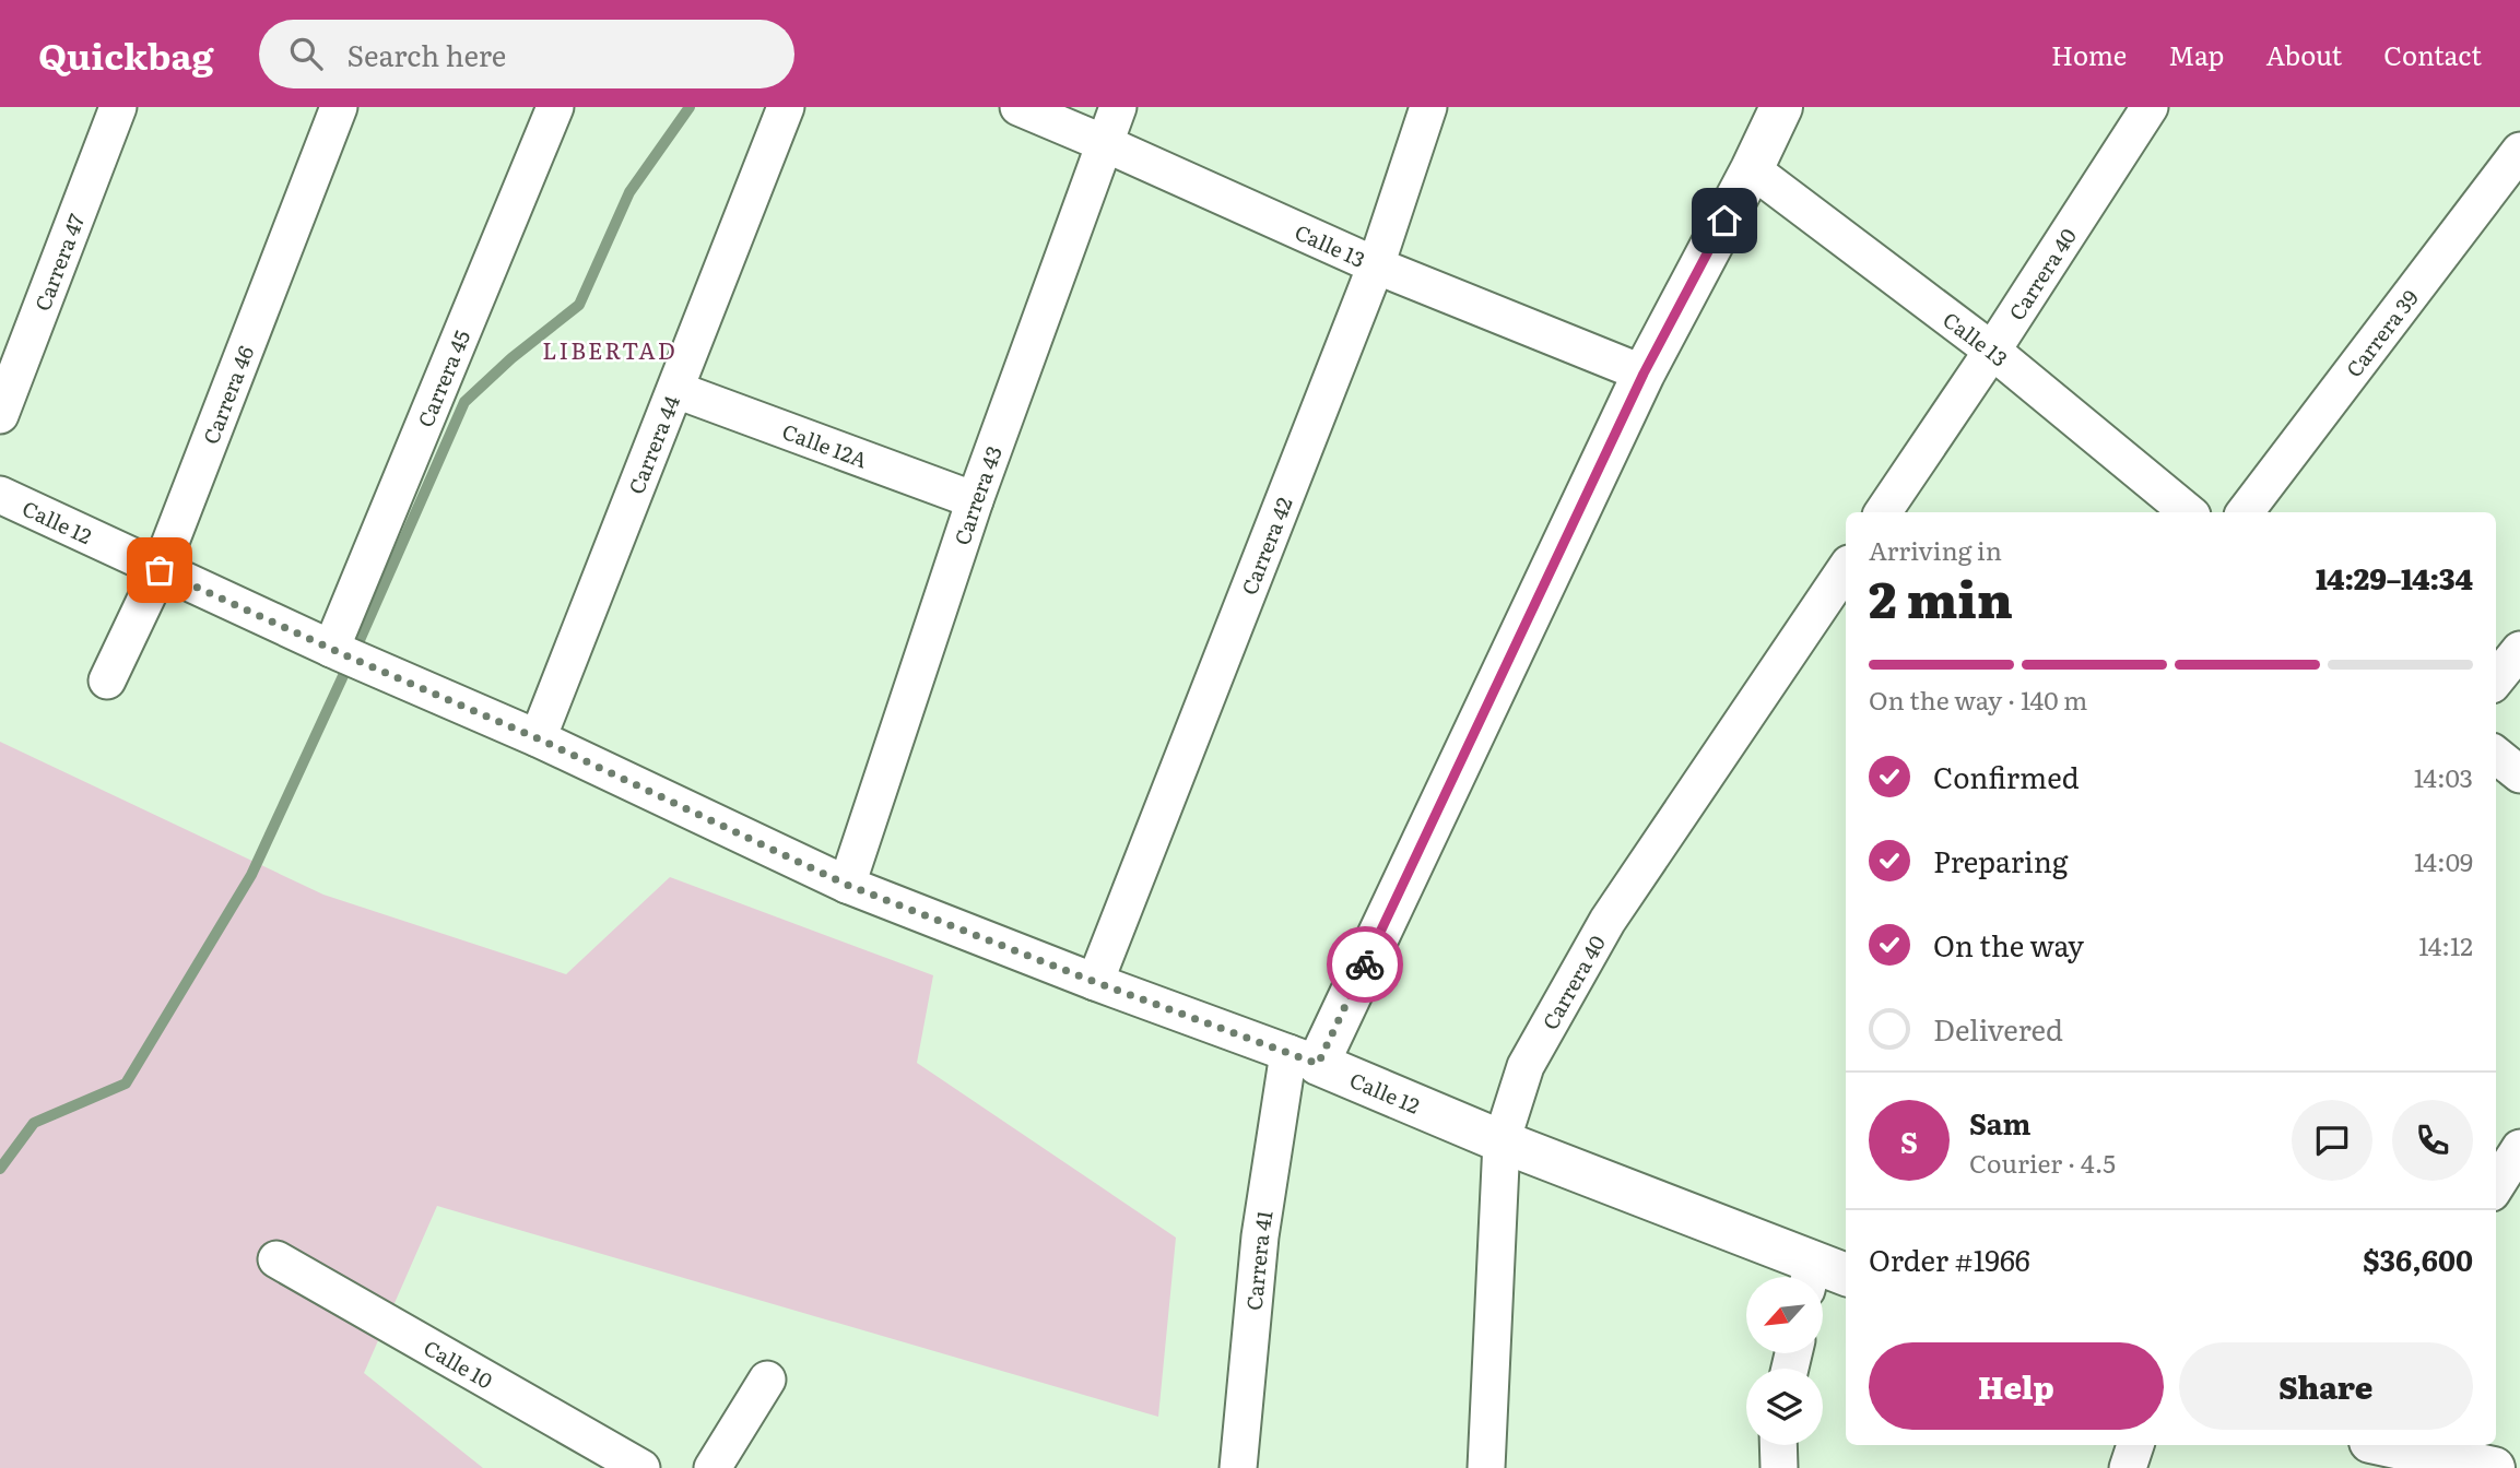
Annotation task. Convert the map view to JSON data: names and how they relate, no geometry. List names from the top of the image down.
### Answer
{
  "streets": {
    "street": [
      "Calle 13",
      "Carrera 47",
      "Carrera 40",
      "Carrera 39",
      "Carrera 45",
      "Carrera 46",
      "Carrera 44",
      "Calle 12A",
      "Carrera 43",
      "Calle 12",
      "Carrera 42",
      "Carrera 41",
      "Calle 10"
    ]
  },
  "crossings": [
    ["Calle 13", "Carrera 40"],
    ["Calle 13", "Carrera 43"],
    ["Calle 13", "Carrera 42"],
    ["Calle 13", "Carrera 41"],
    ["Carrera 40", "Calle 12"],
    ["Carrera 45", "Calle 12"],
    ["Carrera 46", "Calle 12"],
    ["Carrera 44", "Calle 12A"],
    ["Carrera 44", "Calle 12"],
    ["Calle 12A", "Carrera 43"],
    ["Carrera 43", "Calle 12"],
    ["Calle 12", "Carrera 42"],
    ["Calle 12", "Carrera 41"]
  ],
  "districts": ["LIBERTAD"],
  "north": "bottom left",
  "page": {
    "header": "Quickbag",
    "search": "Search here",
    "nav": [
      "Home",
      "Map",
      "About",
      "Contact"
    ],
    "heading": ["2 min", "Arriving in", "14:29–14:34"],
    "panel": [
      "Sam",
      "Courier · 4.5",
      "Order #1966",
      "$36,600"
    ],
    "bar": "On the way · 140 m",
    "list": [
      ["Confirmed", "14:03"],
      ["Preparing", "14:09"],
      ["On the way", "14:12"],
      "Delivered"
    ],
    "round": "S",
    "buttons": ["Help", "Share"]
  }
}
